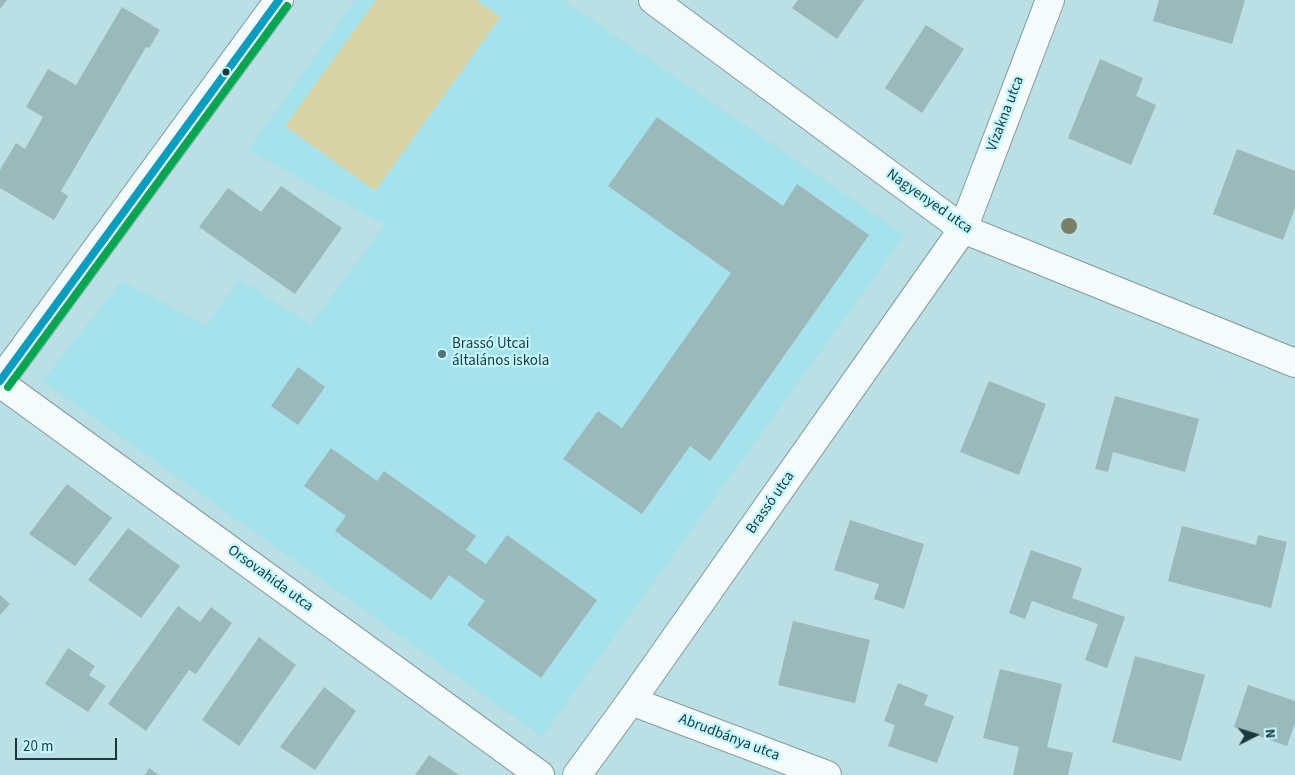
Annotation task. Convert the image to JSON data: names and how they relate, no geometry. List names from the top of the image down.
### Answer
{
  "streets": {
    "street": [
      "Vízakna utca",
      "Nagyenyed utca",
      "Brassó utca",
      "Orsovahida utca",
      "Abrudbánya utca"
    ]
  },
  "crossings": [
    ["Vízakna utca", "Nagyenyed utca"],
    ["Vízakna utca", "Brassó utca"],
    ["Nagyenyed utca", "Brassó utca"],
    ["Brassó utca", "Abrudbánya utca"]
  ],
  "places": ["Brassó Utcai általános iskola"],
  "scale_bar": "20 m",
  "north": "right"
}
